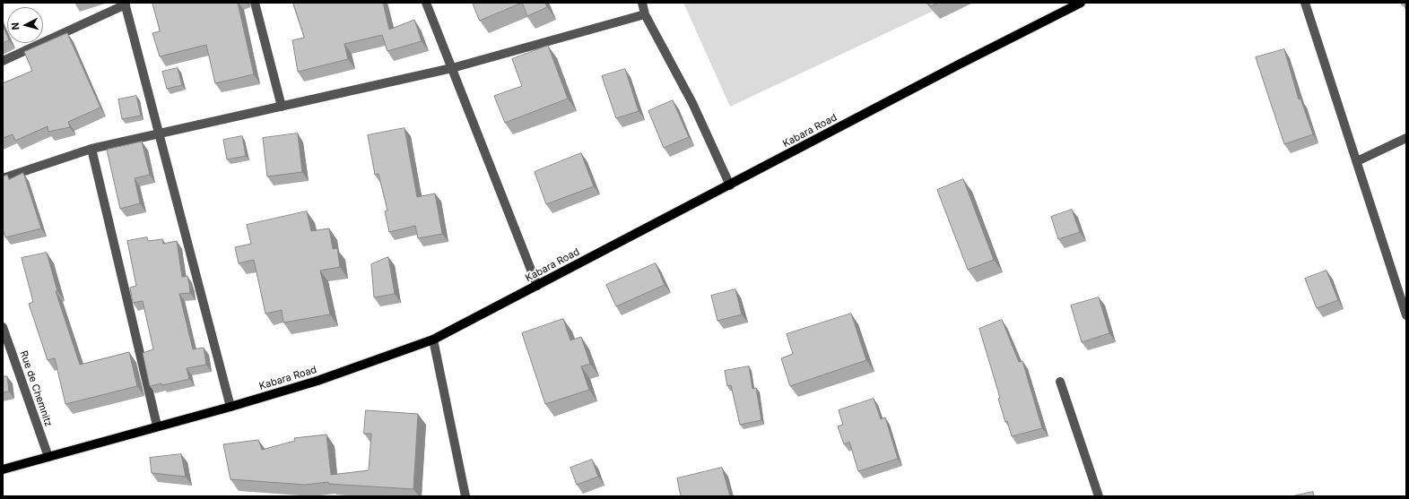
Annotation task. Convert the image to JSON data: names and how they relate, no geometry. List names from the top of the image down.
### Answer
{
  "streets": {
    "main road": ["Kabara Road"],
    "street": ["Rue de Chemnitz"]
  },
  "crossings": [
    ["Kabara Road", "Rue de Chemnitz"]
  ],
  "north": "left"
}
